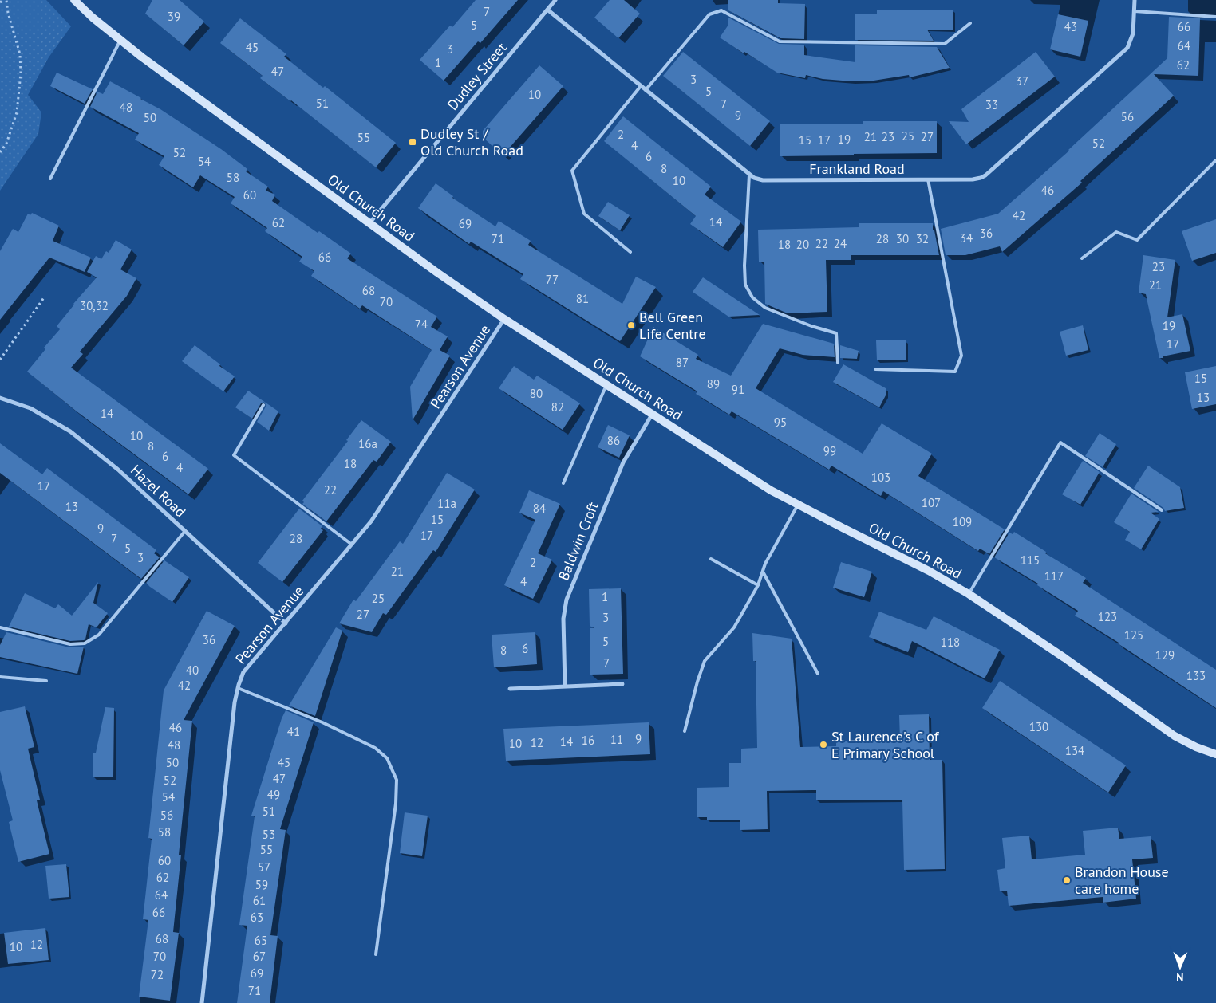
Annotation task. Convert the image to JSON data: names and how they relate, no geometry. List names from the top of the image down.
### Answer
{
  "streets": {
    "main road": ["Old Church Road"],
    "street": [
      "Dudley Street",
      "Frankland Road",
      "Pearson Avenue",
      "Hazel Road",
      "Baldwin Croft"
    ]
  },
  "crossings": [
    ["Dudley Street", "Frankland Road"],
    ["Dudley Street", "Old Church Road"],
    ["Old Church Road", "Pearson Avenue"],
    ["Old Church Road", "Baldwin Croft"],
    ["Pearson Avenue", "Hazel Road"]
  ],
  "places": {
    "transit": ["Dudley St / Old Church Road"],
    "other": ["Bell Green Life Centre", "St Laurence's C of E Primary School", "Brandon House care home"]
  },
  "house_numbers": [
    "7",
    "39",
    "5",
    "43",
    "66",
    "64",
    "45",
    "3",
    "1",
    "62",
    "47",
    "3",
    "37",
    "5",
    "10",
    "51",
    "7",
    "33",
    "48",
    "9",
    "56",
    "50",
    "2",
    "25",
    "21",
    "23",
    "27",
    "55",
    "19",
    "15",
    "17",
    "52",
    "4",
    "52",
    "6",
    "54",
    "8",
    "58",
    "10",
    "46",
    "60",
    "42",
    "14",
    "62",
    "69",
    "36",
    "34",
    "71",
    "28",
    "30",
    "32",
    "22",
    "24",
    "18",
    "20",
    "66",
    "23",
    "77",
    "21",
    "68",
    "81",
    "70",
    "30,32",
    "74",
    "19",
    "17",
    "87",
    "15",
    "89",
    "91",
    "80",
    "13",
    "82",
    "14",
    "95",
    "10",
    "86",
    "16a",
    "8",
    "99",
    "6",
    "18",
    "4",
    "103",
    "17",
    "22",
    "107",
    "11a",
    "13",
    "84",
    "15",
    "109",
    "9",
    "17",
    "7",
    "28",
    "5",
    "3",
    "115",
    "2",
    "21",
    "117",
    "4",
    "1",
    "25",
    "27",
    "123",
    "3",
    "125",
    "36",
    "5",
    "118",
    "6",
    "8",
    "129",
    "7",
    "40",
    "133",
    "42",
    "130",
    "46",
    "41",
    "9",
    "11",
    "16",
    "14",
    "12",
    "10",
    "48",
    "134",
    "50",
    "45",
    "47",
    "52",
    "49",
    "54",
    "51",
    "56",
    "58",
    "53",
    "55",
    "60",
    "57",
    "62",
    "59",
    "64",
    "61",
    "66",
    "63",
    "68",
    "65",
    "12",
    "10",
    "70",
    "67",
    "69",
    "72",
    "71"
  ],
  "north": "bottom"
}
